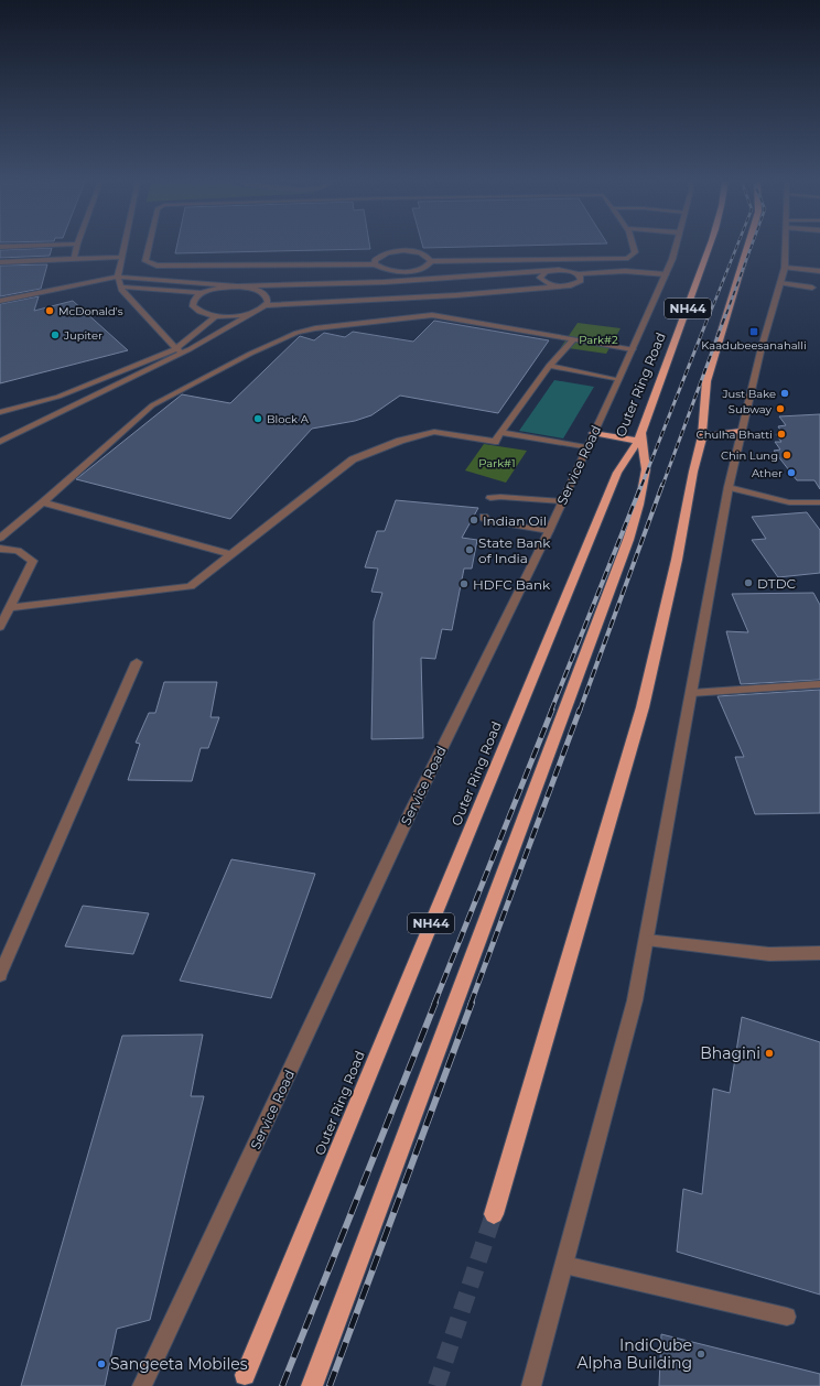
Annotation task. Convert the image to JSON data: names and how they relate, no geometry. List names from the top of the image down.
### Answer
{
  "streets": {
    "highway": ["NH44", "Outer Ring Road"],
    "street": ["Service Road"]
  },
  "parks": ["Park#2", "Park#1"],
  "places": {
    "other": [
      "McDonald's",
      "Jupiter",
      "Just Bake",
      "Subway",
      "Block A",
      "Chulha Bhatti",
      "Chin Lung",
      "Ather",
      "Indian Oil",
      "State Bank of India",
      "DTDC",
      "HDFC Bank",
      "Bhagini",
      "IndiQube Alpha Building",
      "Sangeeta Mobiles"
    ],
    "transit": ["Kaadubeesanahalli"]
  }
}
